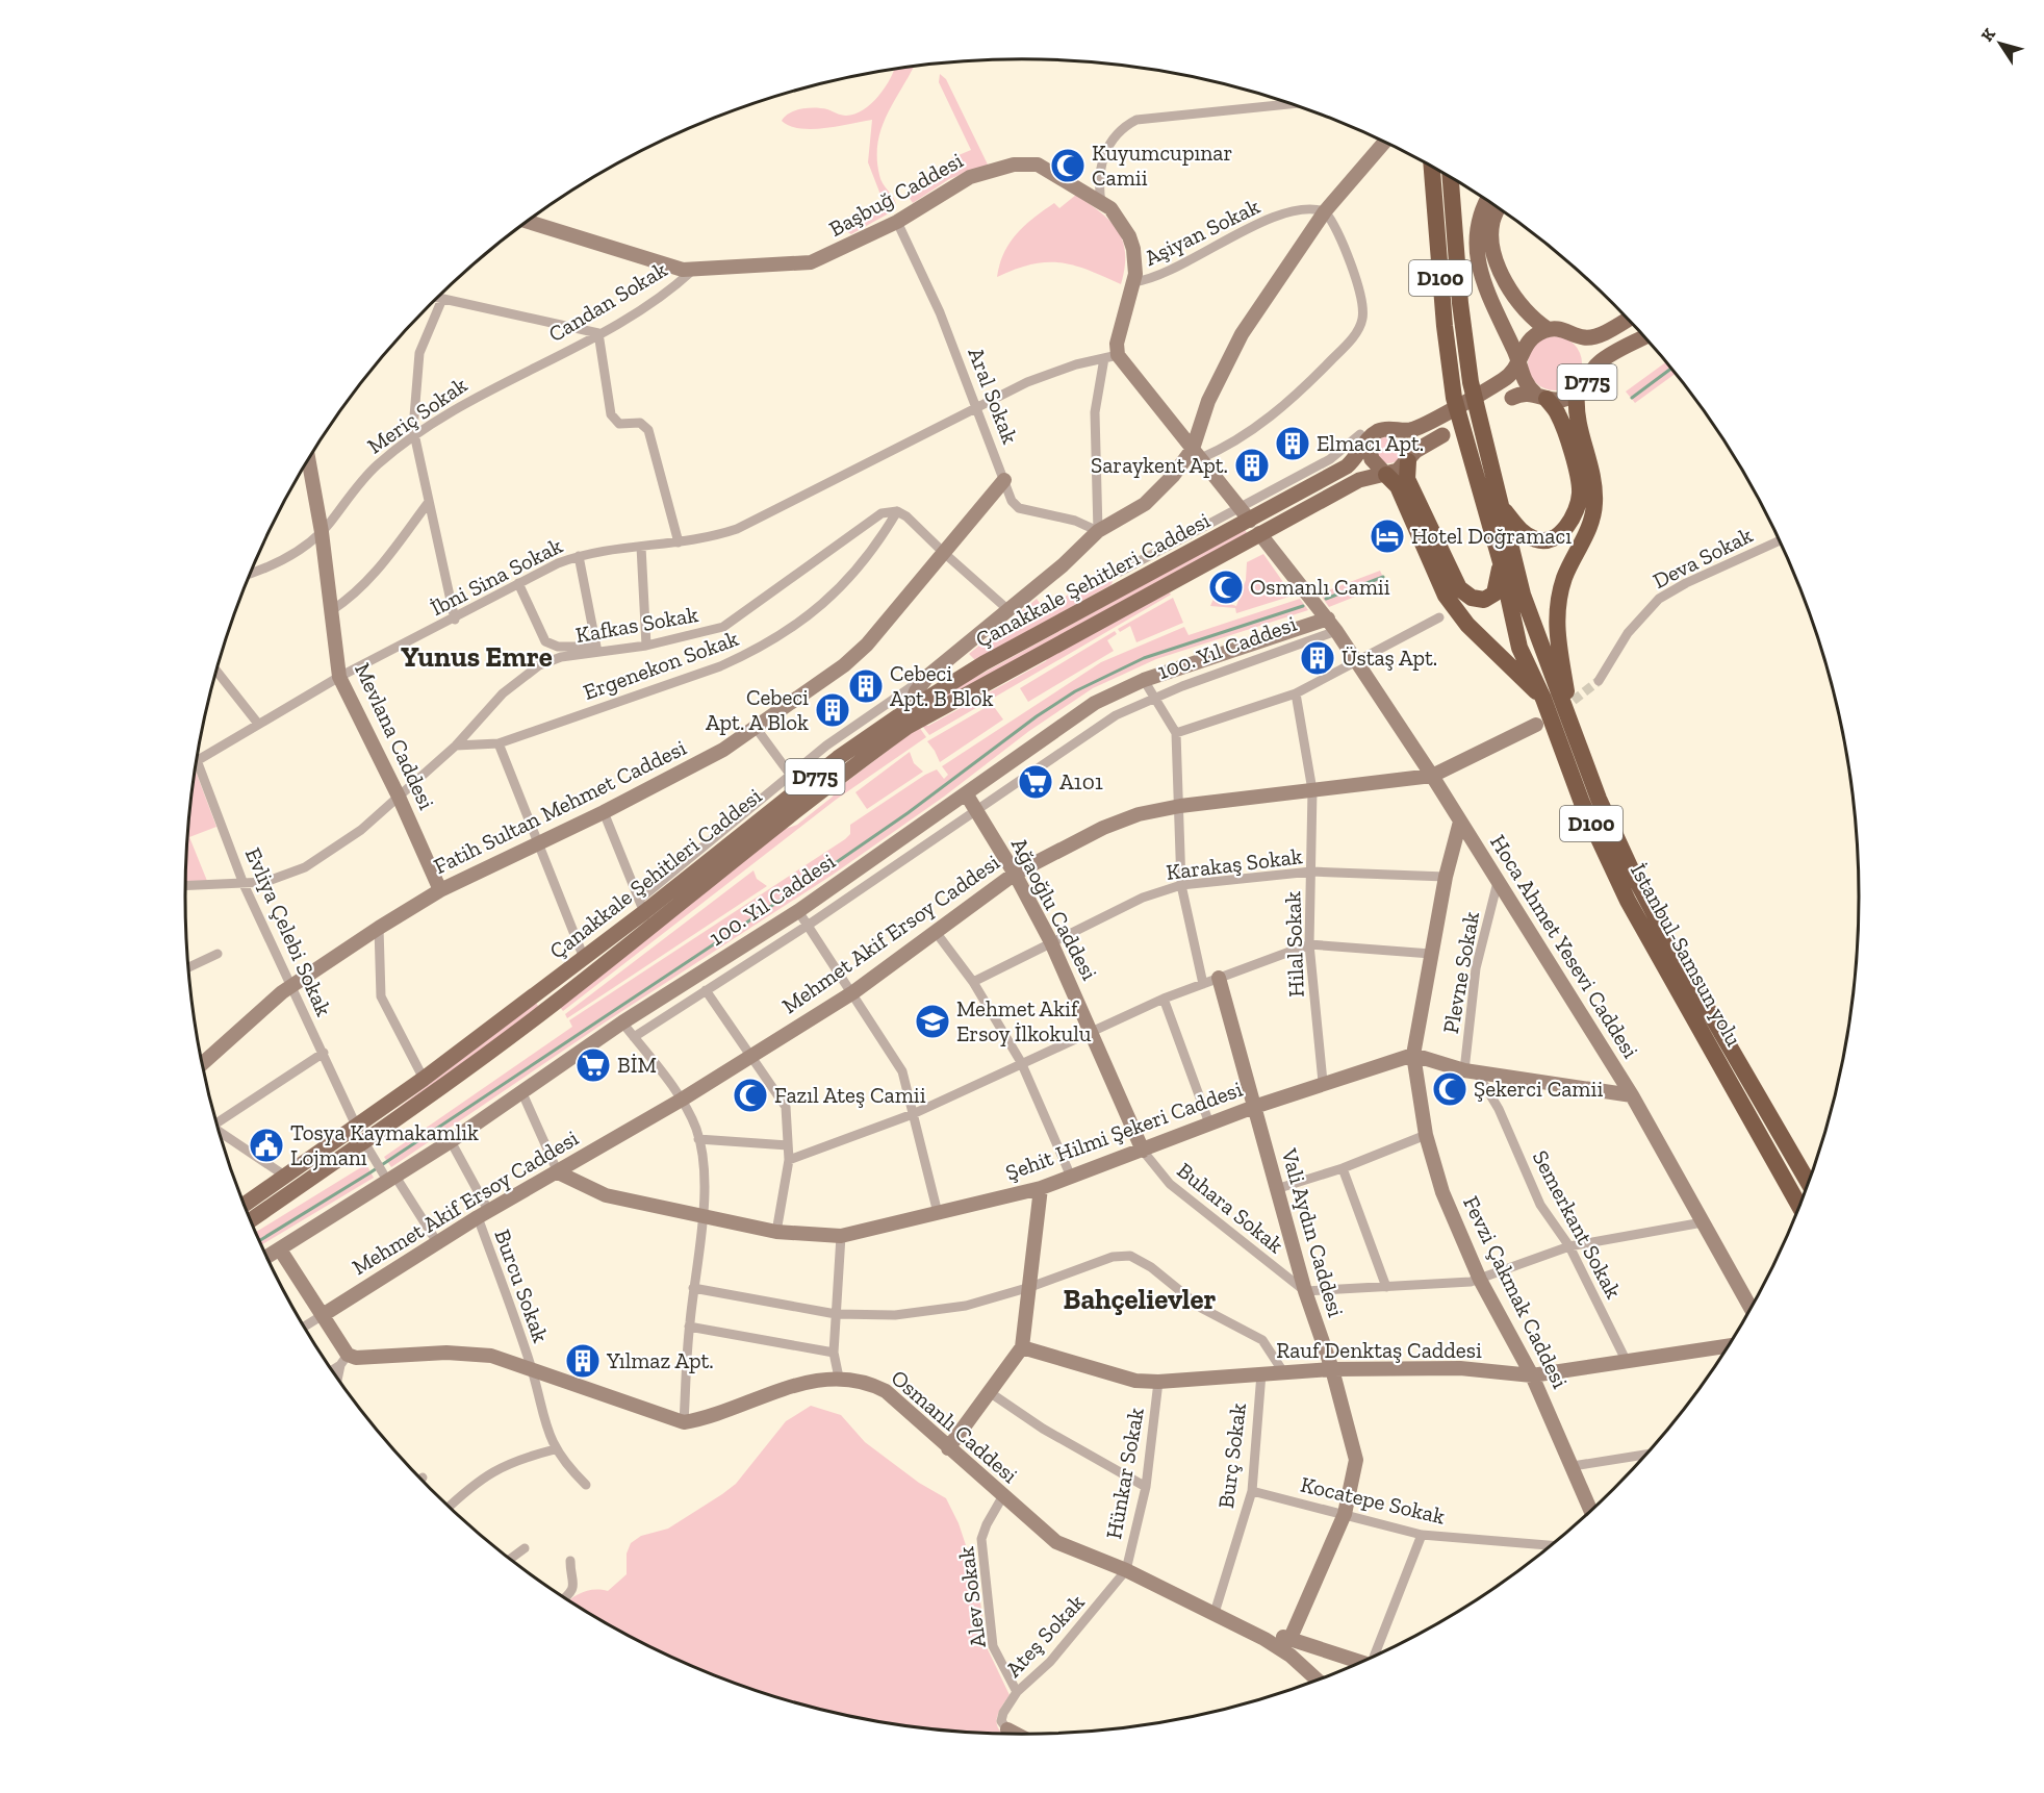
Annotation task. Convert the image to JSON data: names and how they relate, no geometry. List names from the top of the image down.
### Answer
{
  "streets": {
    "highway": ["D100", "İstanbul-Samsun yolu"],
    "main road": ["D775", "Çanakkale Şehitleri Caddesi"],
    "street": [
      "Başbuğ Caddesi",
      "Aşiyan Sokak",
      "Candan Sokak",
      "Aral Sokak",
      "Meriç Sokak",
      "Deva Sokak",
      "İbni Sina Sokak",
      "Kafkas Sokak",
      "100. Yıl Caddesi",
      "Ergenekon Sokak",
      "Mevlana Caddesi",
      "Fatih Sultan Mehmet Caddesi",
      "Karakaş Sokak",
      "Ağaoğlu Caddesi",
      "Evliya Çelebi Sokak",
      "Mehmet Akif Ersoy Caddesi",
      "Hilal Sokak",
      "Hoca Ahmet Yesevi Caddesi",
      "Plevne Sokak",
      "Şehit Hilmi Şekeri Caddesi",
      "Buhara Sokak",
      "Semerkant Sokak",
      "Vali Aydın Caddesi",
      "Burcu Sokak",
      "Fevzi Çakmak Caddesi",
      "Rauf Denktaş Caddesi",
      "Osmanlı Caddesi",
      "Burç Sokak",
      "Hünkar Sokak",
      "Kocatepe Sokak",
      "Alev Sokak",
      "Ateş Sokak"
    ]
  },
  "crossings": [
    ["Başbuğ Caddesi", "Aşiyan Sokak"],
    ["Başbuğ Caddesi", "Candan Sokak"],
    ["Başbuğ Caddesi", "Aral Sokak"],
    ["Başbuğ Caddesi", "İbni Sina Sokak"],
    ["Candan Sokak", "Meriç Sokak"],
    ["D775", "Çanakkale Şehitleri Caddesi"],
    ["Aral Sokak", "İbni Sina Sokak"],
    ["Aral Sokak", "Fatih Sultan Mehmet Caddesi"],
    ["Meriç Sokak", "Mevlana Caddesi"],
    ["İbni Sina Sokak", "Mevlana Caddesi"],
    ["Çanakkale Şehitleri Caddesi", "Evliya Çelebi Sokak"],
    ["Çanakkale Şehitleri Caddesi", "Hoca Ahmet Yesevi Caddesi"],
    ["Kafkas Sokak", "Ergenekon Sokak"],
    ["Kafkas Sokak", "Mevlana Caddesi"],
    ["Kafkas Sokak", "Evliya Çelebi Sokak"],
    ["100. Yıl Caddesi", "Ağaoğlu Caddesi"],
    ["100. Yıl Caddesi", "Evliya Çelebi Sokak"],
    ["100. Yıl Caddesi", "Hoca Ahmet Yesevi Caddesi"],
    ["100. Yıl Caddesi", "Burcu Sokak"],
    ["Mevlana Caddesi", "Fatih Sultan Mehmet Caddesi"],
    ["Fatih Sultan Mehmet Caddesi", "Evliya Çelebi Sokak"],
    ["Karakaş Sokak", "Ağaoğlu Caddesi"],
    ["Karakaş Sokak", "Hilal Sokak"],
    ["Karakaş Sokak", "Fevzi Çakmak Caddesi"],
    ["Ağaoğlu Caddesi", "Mehmet Akif Ersoy Caddesi"],
    ["Ağaoğlu Caddesi", "Şehit Hilmi Şekeri Caddesi"],
    ["Ağaoğlu Caddesi", "Buhara Sokak"],
    ["Evliya Çelebi Sokak", "Mehmet Akif Ersoy Caddesi"],
    ["Mehmet Akif Ersoy Caddesi", "Hilal Sokak"],
    ["Mehmet Akif Ersoy Caddesi", "Hoca Ahmet Yesevi Caddesi"],
    ["Mehmet Akif Ersoy Caddesi", "Şehit Hilmi Şekeri Caddesi"],
    ["Mehmet Akif Ersoy Caddesi", "Burcu Sokak"],
    ["Hilal Sokak", "Şehit Hilmi Şekeri Caddesi"],
    ["Hoca Ahmet Yesevi Caddesi", "Plevne Sokak"],
    ["Hoca Ahmet Yesevi Caddesi", "Fevzi Çakmak Caddesi"],
    ["Plevne Sokak", "Semerkant Sokak"],
    ["Şehit Hilmi Şekeri Caddesi", "Buhara Sokak"],
    ["Şehit Hilmi Şekeri Caddesi", "Vali Aydın Caddesi"],
    ["Şehit Hilmi Şekeri Caddesi", "Fevzi Çakmak Caddesi"],
    ["Buhara Sokak", "Vali Aydın Caddesi"],
    ["Semerkant Sokak", "Rauf Denktaş Caddesi"],
    ["Vali Aydın Caddesi", "Rauf Denktaş Caddesi"],
    ["Vali Aydın Caddesi", "Kocatepe Sokak"],
    ["Fevzi Çakmak Caddesi", "Rauf Denktaş Caddesi"],
    ["Rauf Denktaş Caddesi", "Burç Sokak"],
    ["Rauf Denktaş Caddesi", "Hünkar Sokak"],
    ["Osmanlı Caddesi", "Burç Sokak"],
    ["Osmanlı Caddesi", "Hünkar Sokak"],
    ["Osmanlı Caddesi", "Alev Sokak"],
    ["Osmanlı Caddesi", "Ateş Sokak"],
    ["Burç Sokak", "Kocatepe Sokak"],
    ["Hünkar Sokak", "Ateş Sokak"],
    ["Alev Sokak", "Ateş Sokak"]
  ],
  "districts": ["Yunus Emre", "Bahçelievler"],
  "places": {
    "mosque": [
      "Kuyumcupınar Camii",
      "Osmanlı Camii",
      "Şekerci Camii",
      "Fazıl Ateş Camii"
    ],
    "building": [
      "Elmacı Apt.",
      "Saraykent Apt.",
      "Üstaş Apt.",
      "Cebeci Apt. B Blok",
      "Cebeci Apt. A Blok",
      "Yılmaz Apt."
    ],
    "hotel": ["Hotel Doğramacı"],
    "supermarket": ["A101", "BİM"],
    "school or university": ["Mehmet Akif Ersoy İlkokulu"],
    "public building": ["Tosya Kaymakamlık Lojmanı"]
  },
  "north": "top left"
}
